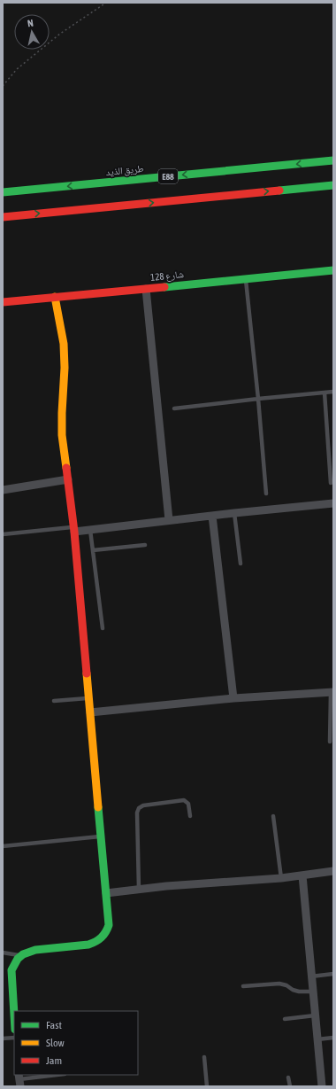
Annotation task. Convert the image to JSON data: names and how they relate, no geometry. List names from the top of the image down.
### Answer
{
  "streets": {
    "main road": ["طريق الذيد", "E88", "شارع 128"]
  },
  "legend": ["Fast", "Slow", "Jam"],
  "north": "top"
}
